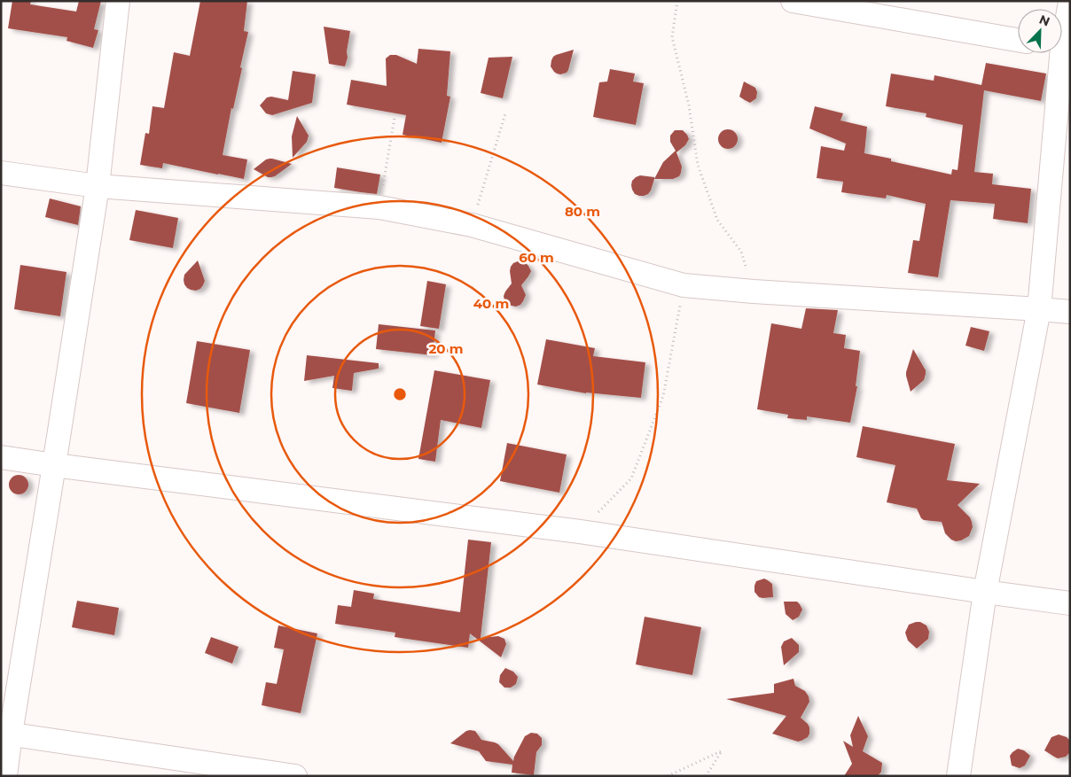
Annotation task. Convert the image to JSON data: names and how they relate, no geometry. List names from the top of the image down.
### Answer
{
  "north": "top right",
  "rings": [
    "80 m",
    "60 m",
    "40 m",
    "20 m"
  ]
}
